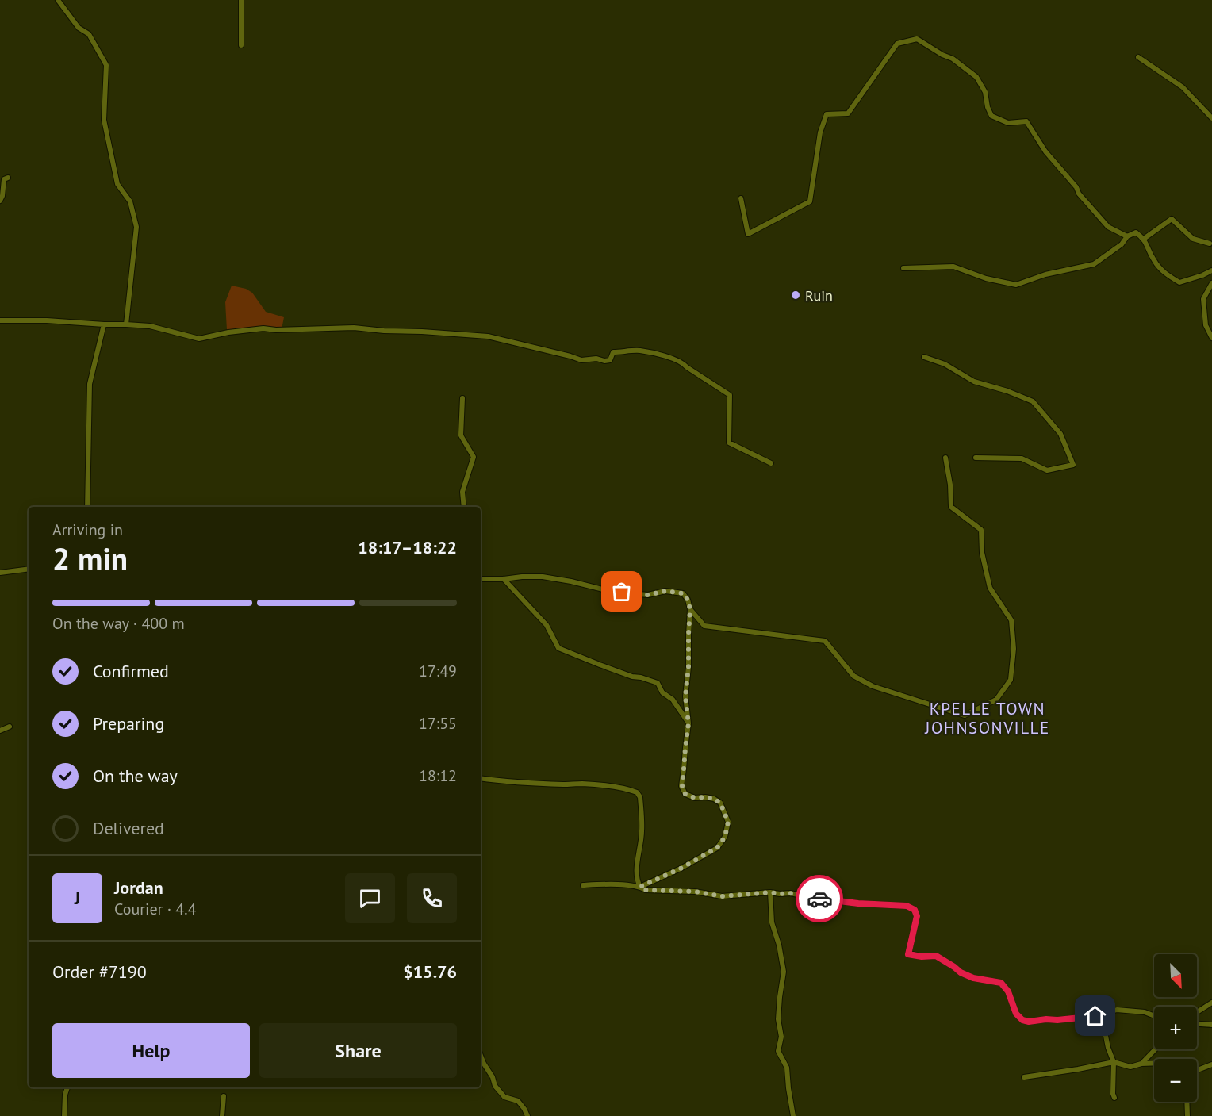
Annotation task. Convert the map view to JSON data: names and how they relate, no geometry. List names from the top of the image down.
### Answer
{
  "districts": ["KPELLE TOWN JOHNSONVILLE"],
  "places": ["Ruin"],
  "north": "bottom right",
  "page": {
    "heading": ["2 min", "Arriving in", "18:17–18:22"],
    "panel": [
      "Jordan",
      "Courier · 4.4",
      "Order #7190",
      "$15.76"
    ],
    "bar": "On the way · 400 m",
    "list": [
      ["Confirmed", "17:49"],
      ["Preparing", "17:55"],
      ["On the way", "18:12"],
      "Delivered"
    ],
    "round": "J",
    "map_buttons": ["+", "−"],
    "buttons": ["Help", "Share"]
  }
}
